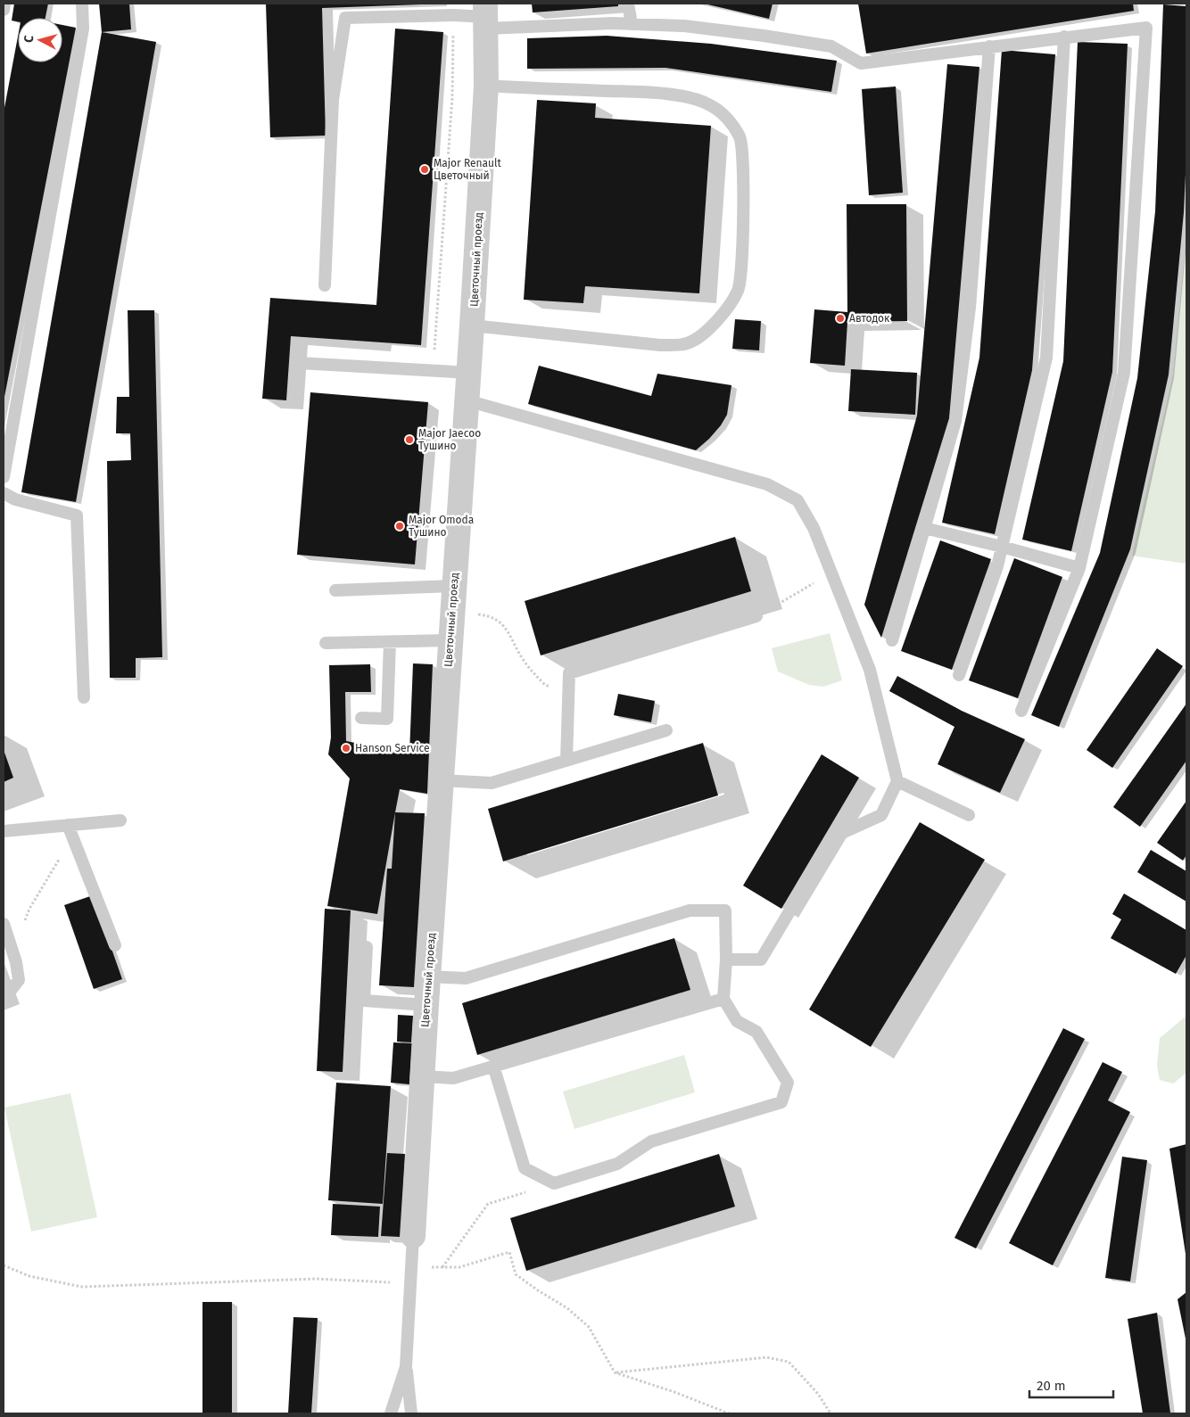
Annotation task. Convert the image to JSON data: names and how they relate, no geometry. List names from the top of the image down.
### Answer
{
  "streets": {
    "street": ["Цветочный проезд"]
  },
  "places": [
    "Major Renault Цветочный",
    "Автодок",
    "Major Jaecoo Тушино",
    "Major Omoda Тушино",
    "Hanson Service"
  ],
  "scale_bar": "20 m",
  "north": "left"
}
